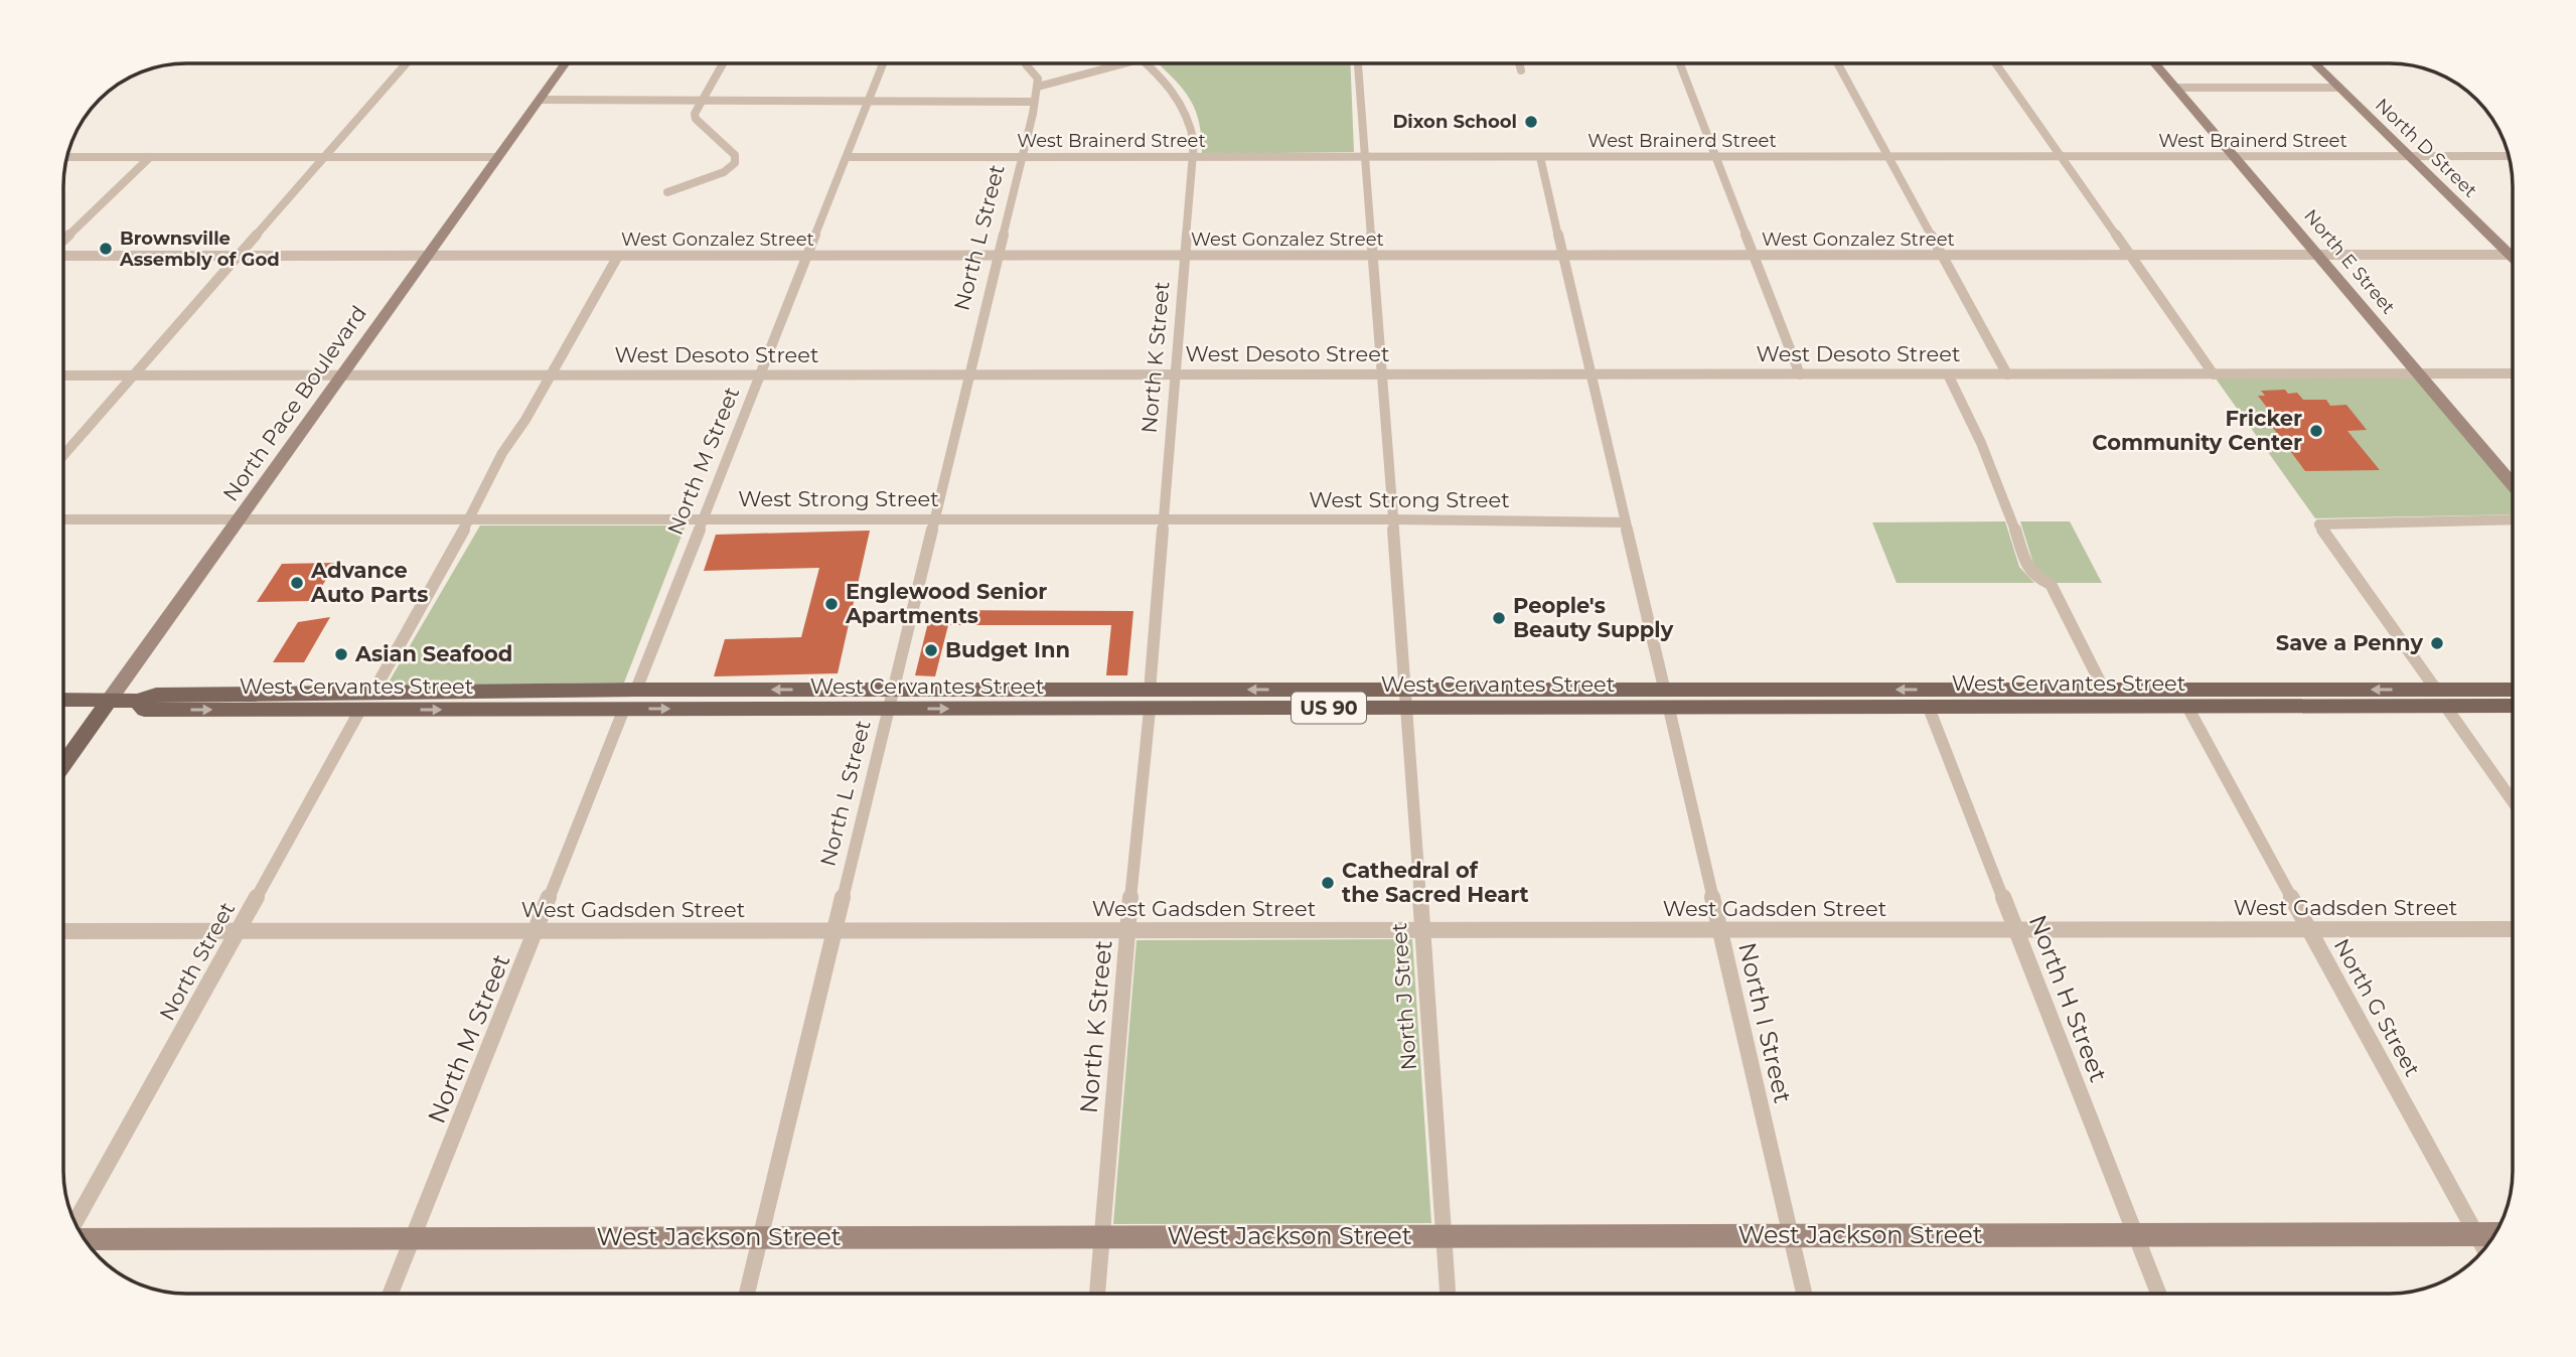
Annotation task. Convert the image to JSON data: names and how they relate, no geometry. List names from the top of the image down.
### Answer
{
  "streets": {
    "main road": ["North Pace Boulevard", "West Cervantes Street", "US 90"],
    "street": [
      "West Brainerd Street",
      "North D Street",
      "North L Street",
      "West Gonzalez Street",
      "North E Street",
      "West Desoto Street",
      "North K Street",
      "North M Street",
      "West Strong Street",
      "West Gadsden Street",
      "North Street",
      "North J Street",
      "North H Street",
      "North G Street",
      "North I Street",
      "West Jackson Street"
    ]
  },
  "crossings": [
    ["West Brainerd Street", "North D Street"],
    ["West Brainerd Street", "North L Street"],
    ["West Brainerd Street", "North E Street"],
    ["West Brainerd Street", "North K Street"],
    ["West Brainerd Street", "North M Street"],
    ["West Brainerd Street", "North J Street"],
    ["North D Street", "West Gonzalez Street"],
    ["North L Street", "West Gonzalez Street"],
    ["North L Street", "West Desoto Street"],
    ["North L Street", "West Strong Street"],
    ["North L Street", "West Cervantes Street"],
    ["North L Street", "West Gadsden Street"],
    ["North L Street", "West Jackson Street"],
    ["West Gonzalez Street", "North E Street"],
    ["West Gonzalez Street", "North K Street"],
    ["West Gonzalez Street", "North Pace Boulevard"],
    ["West Gonzalez Street", "North M Street"],
    ["West Gonzalez Street", "North J Street"],
    ["North E Street", "West Desoto Street"],
    ["West Desoto Street", "North K Street"],
    ["West Desoto Street", "North Pace Boulevard"],
    ["West Desoto Street", "North M Street"],
    ["West Desoto Street", "North J Street"],
    ["North K Street", "West Strong Street"],
    ["North K Street", "West Cervantes Street"],
    ["North K Street", "West Gadsden Street"],
    ["North K Street", "West Jackson Street"],
    ["North Pace Boulevard", "West Strong Street"],
    ["North Pace Boulevard", "West Cervantes Street"],
    ["North M Street", "West Strong Street"],
    ["North M Street", "West Cervantes Street"],
    ["North M Street", "West Gadsden Street"],
    ["North M Street", "West Jackson Street"],
    ["West Strong Street", "North J Street"],
    ["West Cervantes Street", "North Street"],
    ["West Cervantes Street", "North J Street"],
    ["West Cervantes Street", "North H Street"],
    ["West Cervantes Street", "North G Street"],
    ["West Cervantes Street", "North I Street"],
    ["West Gadsden Street", "North Street"],
    ["West Gadsden Street", "North J Street"],
    ["West Gadsden Street", "North H Street"],
    ["West Gadsden Street", "North G Street"],
    ["West Gadsden Street", "North I Street"],
    ["North J Street", "West Jackson Street"],
    ["North H Street", "West Jackson Street"],
    ["North G Street", "West Jackson Street"],
    ["North I Street", "West Jackson Street"]
  ],
  "places": [
    "Dixon School",
    "Brownsville Assembly of God",
    "Fricker Community Center",
    "Advance Auto Parts",
    "Englewood Senior Apartments",
    "People's Beauty Supply",
    "Save a Penny",
    "Budget Inn",
    "Asian Seafood",
    "Cathedral of the Sacred Heart"
  ]
}
